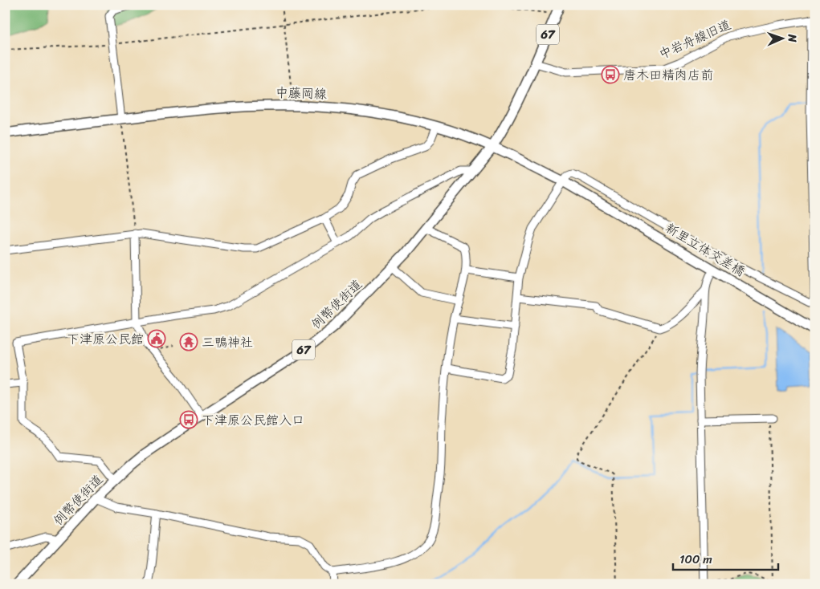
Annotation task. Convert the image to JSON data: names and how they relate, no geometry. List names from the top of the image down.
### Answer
{
  "streets": {
    "main road": [
      "67",
      "中藤岡線",
      "新里立体交差橋",
      "例幣使街道"
    ],
    "street": ["中岩舟線旧道"]
  },
  "crossings": [
    ["中岩舟線旧道", "例幣使街道"],
    ["中藤岡線", "新里立体交差橋"],
    ["中藤岡線", "例幣使街道"]
  ],
  "places": {
    "bus stop": ["唐木田精肉店前", "下津原公民館入口"],
    "public building": ["下津原公民館"],
    "temple": ["三鴨神社"]
  },
  "scale_bar": "100 m",
  "north": "right"
}
